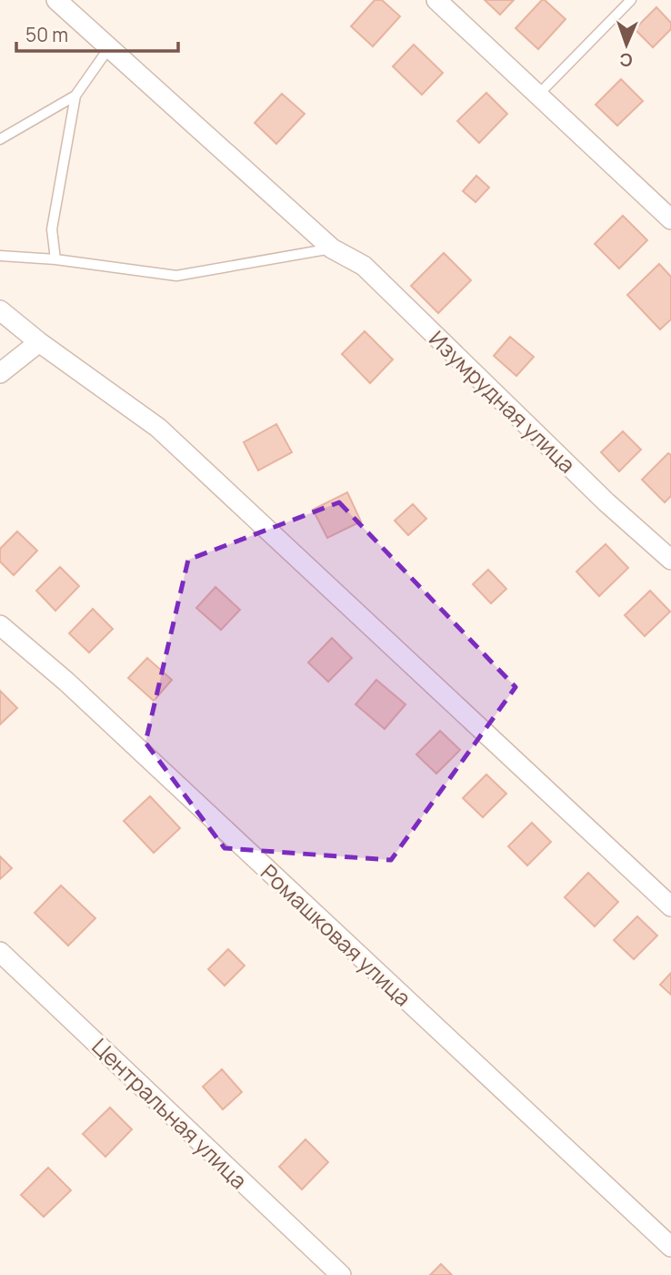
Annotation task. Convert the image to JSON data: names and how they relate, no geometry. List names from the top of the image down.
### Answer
{
  "streets": {
    "street": ["Изумрудная улица", "Ромашковая улица", "Центральная улица"]
  },
  "scale_bar": "50 m",
  "north": "bottom"
}
